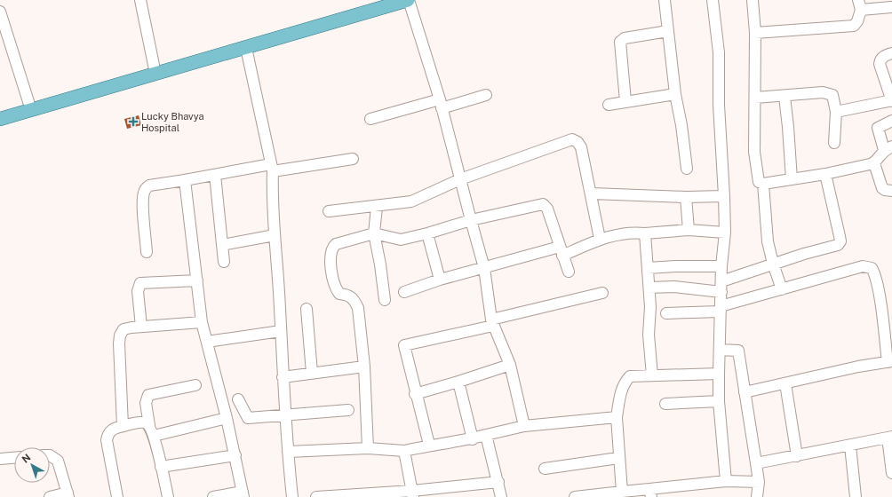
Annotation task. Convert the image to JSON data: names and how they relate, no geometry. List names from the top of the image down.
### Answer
{
  "places": {
    "health": ["Lucky Bhavya Hospital"]
  },
  "north": "top left"
}
